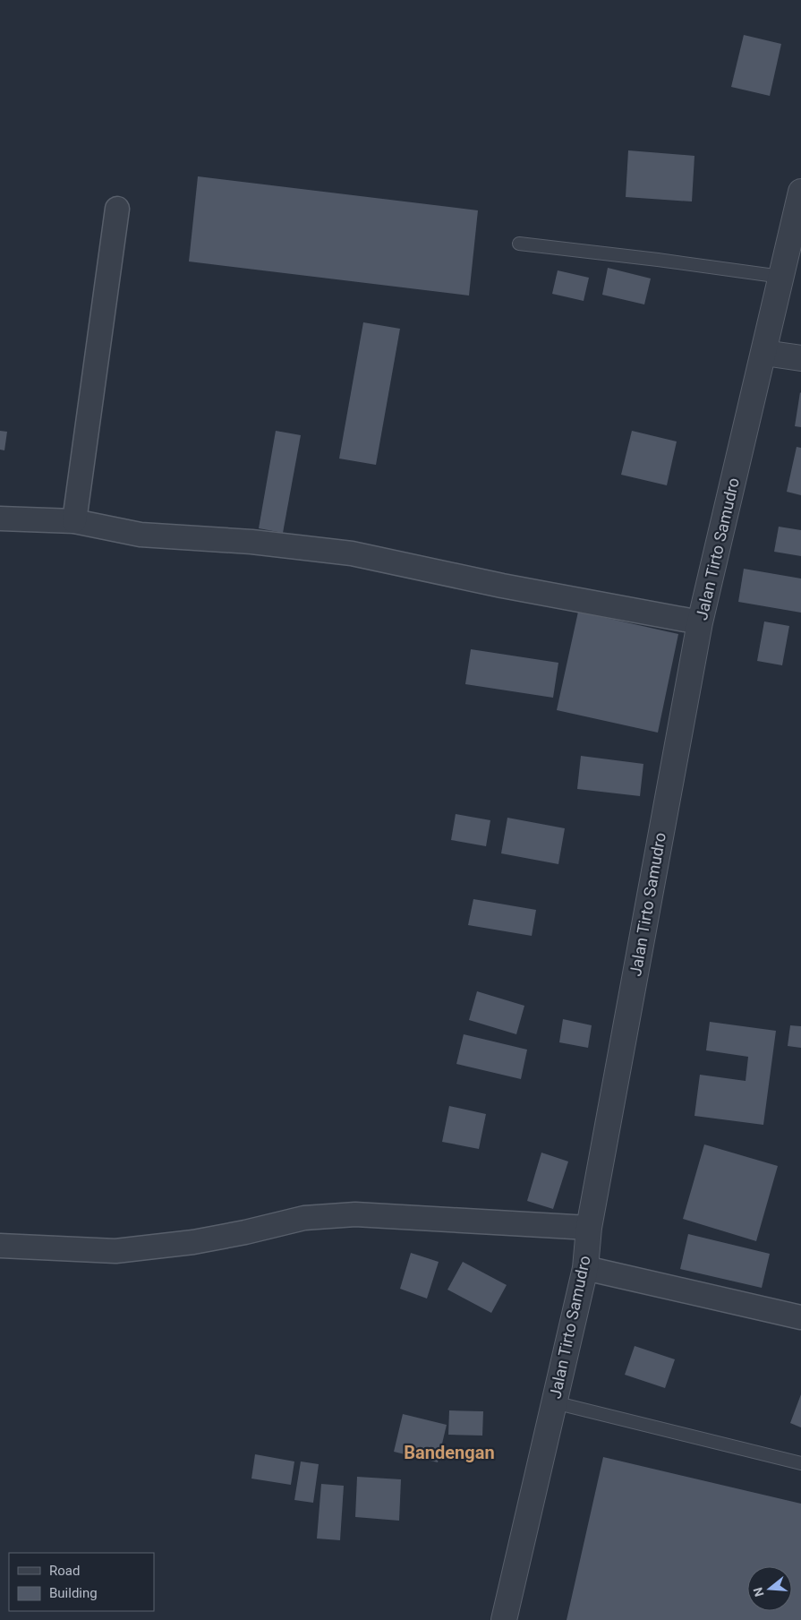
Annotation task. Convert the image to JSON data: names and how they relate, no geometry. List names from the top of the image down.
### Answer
{
  "streets": {
    "street": ["Jalan Tirto Samudro"]
  },
  "districts": ["Bandengan"],
  "legend": ["Road", "Building"],
  "north": "left"
}
